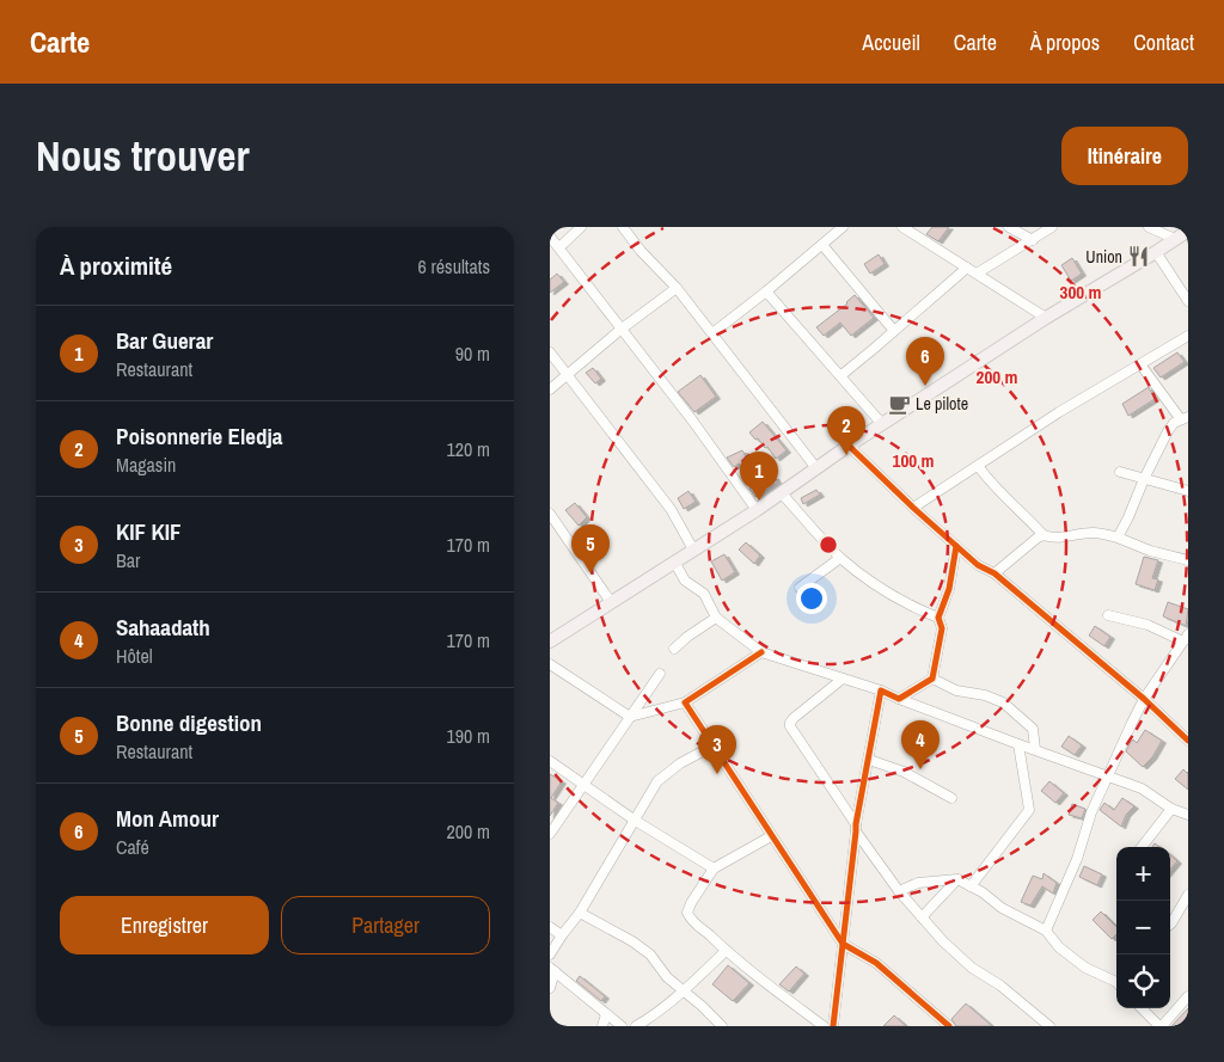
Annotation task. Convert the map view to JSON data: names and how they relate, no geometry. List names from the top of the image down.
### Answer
{
  "places": {
    "restaurant": ["Union"],
    "cafe": ["Le pilote"]
  },
  "page": {
    "header": "Carte",
    "nav": [
      "Accueil",
      "Carte",
      "À propos",
      "Contact"
    ],
    "buttons": [
      "Itinéraire",
      ["Enregistrer", "Partager"]
    ],
    "title": "Nous trouver",
    "heading": ["À proximité", "6 résultats"],
    "list": [
      {
        "mark": "1",
        "name": "Bar Guerar",
        "note": "Restaurant",
        "value": "90 m"
      },
      {
        "mark": "2",
        "name": "Poisonnerie Eledja",
        "note": "Magasin",
        "value": "120 m"
      },
      {
        "mark": "3",
        "name": "KIF KIF",
        "note": "Bar",
        "value": "170 m"
      },
      {
        "mark": "4",
        "name": "Sahaadath",
        "note": "Hôtel",
        "value": "170 m"
      },
      {
        "mark": "5",
        "name": "Bonne digestion",
        "note": "Restaurant",
        "value": "190 m"
      },
      {
        "mark": "6",
        "name": "Mon Amour",
        "note": "Café",
        "value": "200 m"
      }
    ],
    "pins": [
      "6",
      "2",
      "1",
      "5",
      "4",
      "3"
    ],
    "map_buttons": ["+", "−"]
  },
  "rings": ["300 m", "200 m", "100 m"]
}
